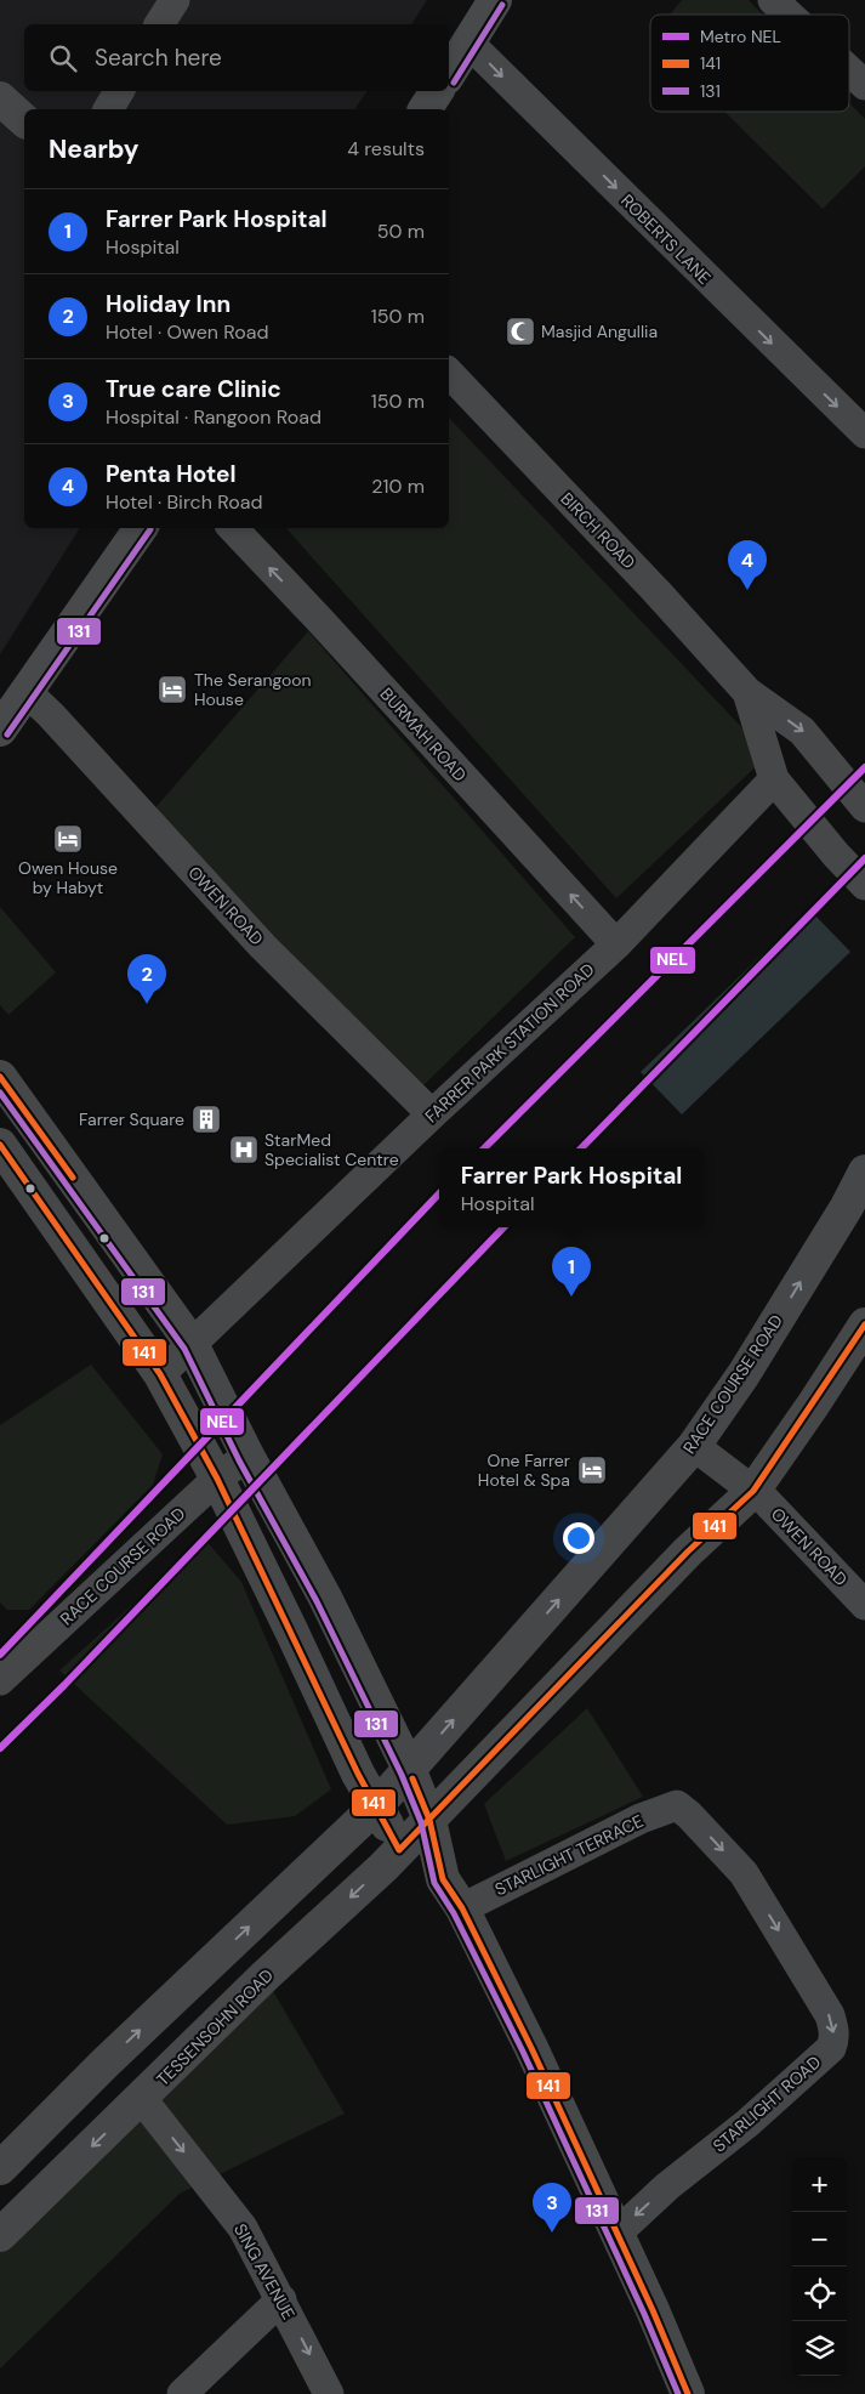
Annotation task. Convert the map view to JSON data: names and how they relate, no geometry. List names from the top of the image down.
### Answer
{
  "streets": {
    "street": [
      "ROBERTS LANE",
      "BIRCH ROAD",
      "BURMAH ROAD",
      "OWEN ROAD",
      "FARRER PARK STATION ROAD",
      "RACE COURSE ROAD",
      "STARLIGHT TERRACE",
      "TESSENSOHN ROAD",
      "STARLIGHT ROAD",
      "SING AVENUE"
    ]
  },
  "crossings": [
    ["BIRCH ROAD", "FARRER PARK STATION ROAD"],
    ["BURMAH ROAD", "FARRER PARK STATION ROAD"],
    ["OWEN ROAD", "FARRER PARK STATION ROAD"],
    ["OWEN ROAD", "RACE COURSE ROAD"],
    ["STARLIGHT TERRACE", "STARLIGHT ROAD"],
    ["TESSENSOHN ROAD", "SING AVENUE"]
  ],
  "one_way": ["ROBERTS LANE", "BURMAH ROAD", "SING AVENUE"],
  "places": {
    "mosque": ["Masjid Angullia"],
    "hotel": ["The Serangoon House", "Owen House by Habyt", "One Farrer Hotel & Spa"],
    "building": ["Farrer Square"],
    "hospital": ["StarMed Specialist Centre"]
  },
  "lines": ["transit line 131", "metro line NEL", "transit line 141"],
  "legend": ["Metro NEL", "141", "131"],
  "page": {
    "search": "Search here",
    "heading": ["Nearby", "4 results"],
    "list": [
      {
        "mark": "1",
        "name": "Farrer Park Hospital",
        "note": "Hospital",
        "value": "50 m"
      },
      {
        "mark": "2",
        "name": "Holiday Inn",
        "note": "Hotel · Owen Road",
        "value": "150 m"
      },
      {
        "mark": "3",
        "name": "True care Clinic",
        "note": "Hospital · Rangoon Road",
        "value": "150 m"
      },
      {
        "mark": "4",
        "name": "Penta Hotel",
        "note": "Hotel · Birch Road",
        "value": "210 m"
      }
    ],
    "pins": [
      "4",
      "2",
      "1",
      "3"
    ],
    "popup": ["Farrer Park Hospital", "Hospital"],
    "map_buttons": ["+", "−"]
  }
}
